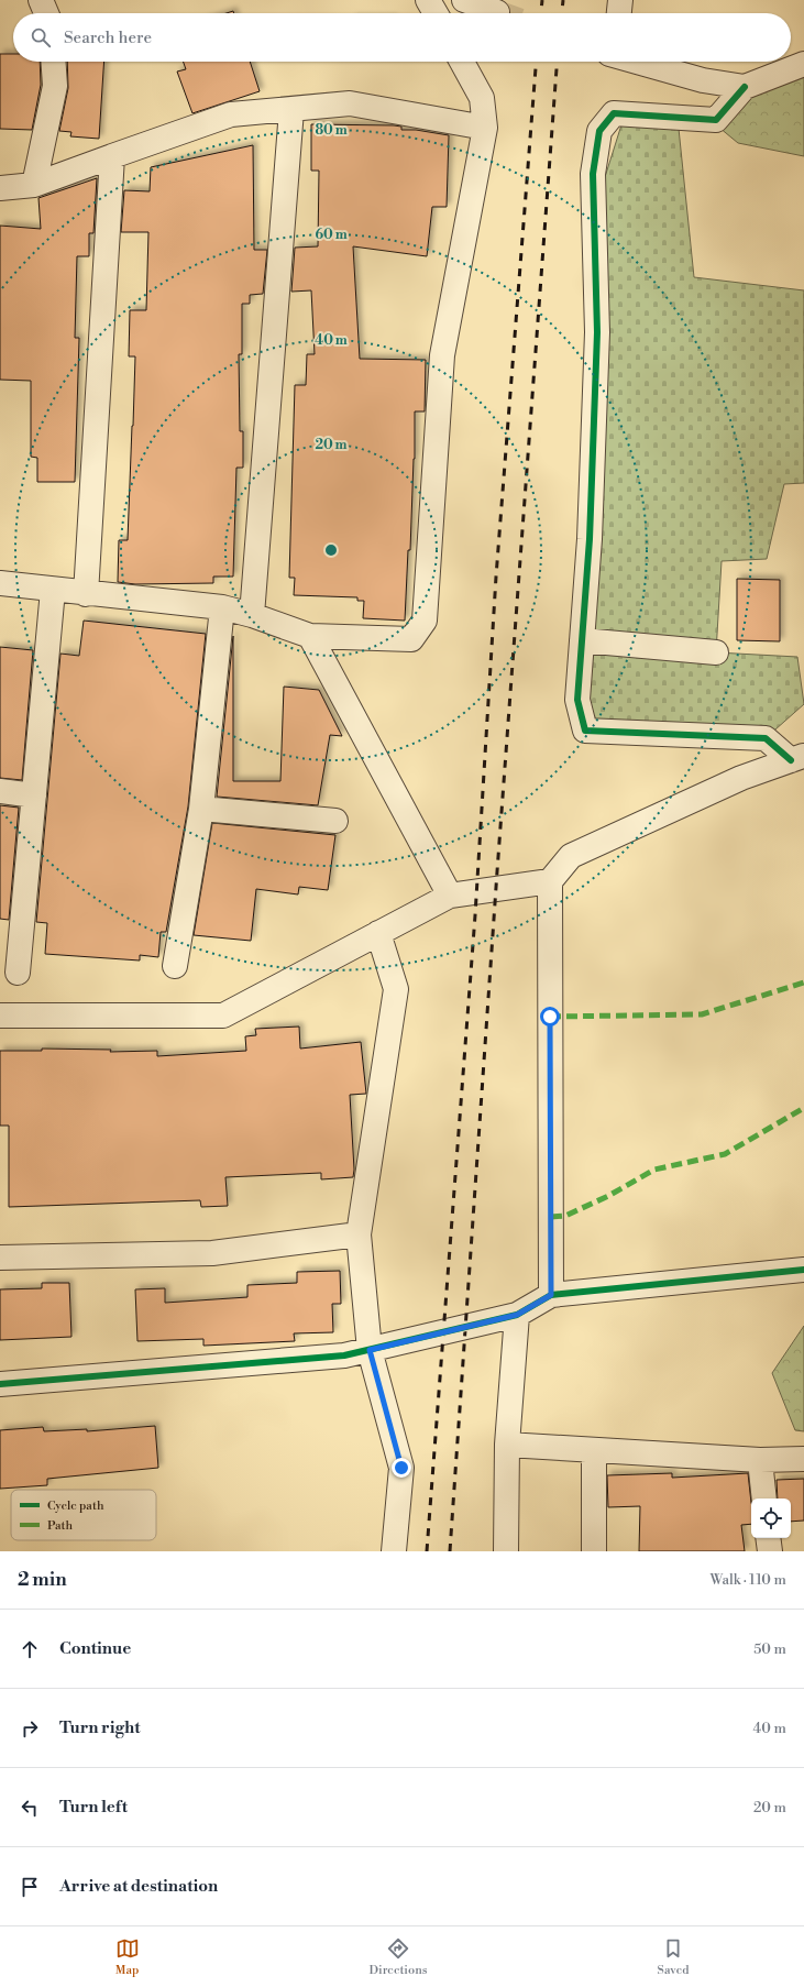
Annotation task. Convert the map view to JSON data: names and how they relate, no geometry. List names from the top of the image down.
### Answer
{
  "legend": ["Cycle path", "Path"],
  "page": {
    "search": "Search here",
    "heading": ["2 min", "Walk · 110 m"],
    "list": [
      ["Continue", "50 m"],
      ["Turn right", "40 m"],
      ["Turn left", "20 m"],
      "Arrive at destination"
    ],
    "nav": ["Map", "Directions", "Saved"]
  },
  "rings": [
    "80 m",
    "60 m",
    "40 m",
    "20 m"
  ]
}
